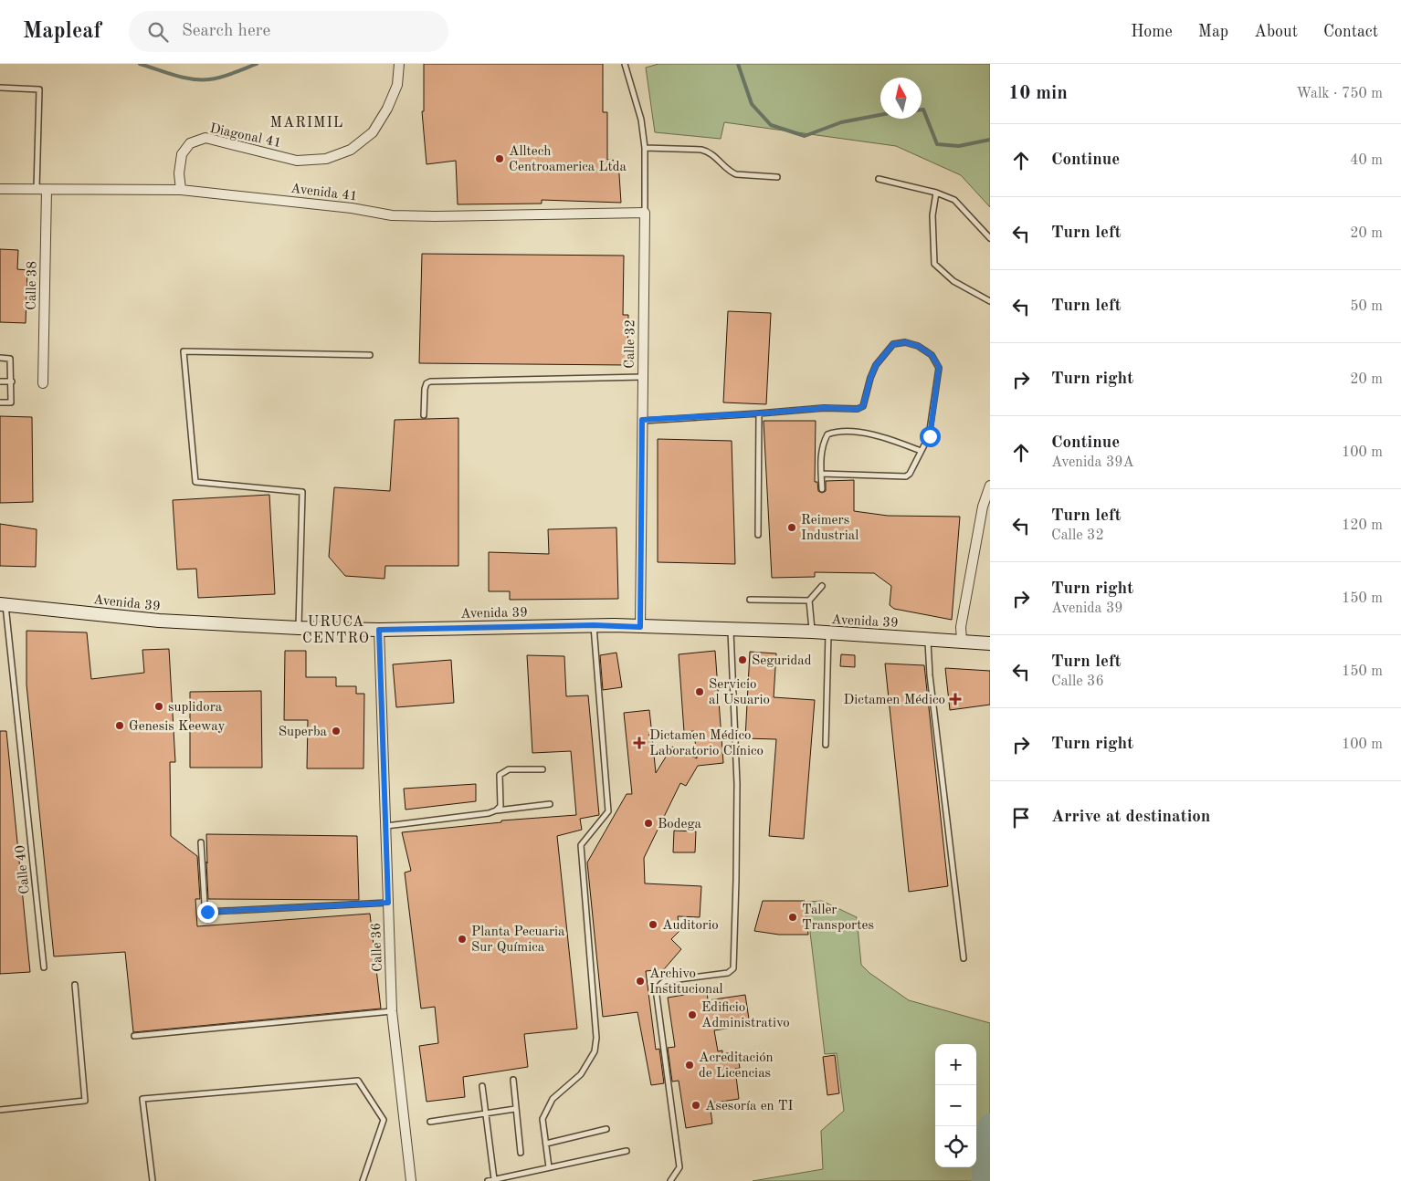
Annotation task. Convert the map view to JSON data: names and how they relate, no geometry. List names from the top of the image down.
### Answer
{
  "streets": {
    "main road": ["Avenida 39"],
    "street": [
      "Diagonal 41",
      "Avenida 41",
      "Calle 38",
      "Calle 32",
      "Calle 36"
    ],
    "lane": ["Calle 40"]
  },
  "crossings": [
    ["Diagonal 41", "Avenida 41"],
    ["Avenida 41", "Calle 38"],
    ["Avenida 41", "Calle 32"],
    ["Calle 32", "Avenida 39"],
    ["Avenida 39", "Calle 40"],
    ["Avenida 39", "Calle 36"]
  ],
  "districts": ["MARIMIL", "URUCA CENTRO"],
  "places": {
    "other": [
      "Alltech Centroamerica Ltda",
      "Reimers Industrial",
      "Seguridad",
      "Servicio al Usuario",
      "suplidora",
      "Genesis Keeway",
      "Superba",
      "Bodega",
      "Taller Transportes",
      "Auditorio",
      "Planta Pecuaria Sur Química",
      "Archivo Institucional",
      "Edificio Administrativo",
      "Acreditación de Licencias",
      "Asesoría en TI"
    ],
    "health": ["Dictamen Médico", "Dictamen Médico Laboratorio Clínico"]
  },
  "north": "top",
  "page": {
    "header": "Mapleaf",
    "search": "Search here",
    "nav": [
      "Home",
      "Map",
      "About",
      "Contact"
    ],
    "heading": ["10 min", "Walk · 750 m"],
    "list": [
      ["Continue", "40 m"],
      ["Turn left", "20 m"],
      ["Turn left", "50 m"],
      ["Turn right", "20 m"],
      ["Continue", "Avenida 39A", "100 m"],
      ["Turn left", "Calle 32", "120 m"],
      ["Turn right", "Avenida 39", "150 m"],
      ["Turn left", "Calle 36", "150 m"],
      ["Turn right", "100 m"],
      "Arrive at destination"
    ],
    "map_buttons": ["+", "−"]
  }
}
